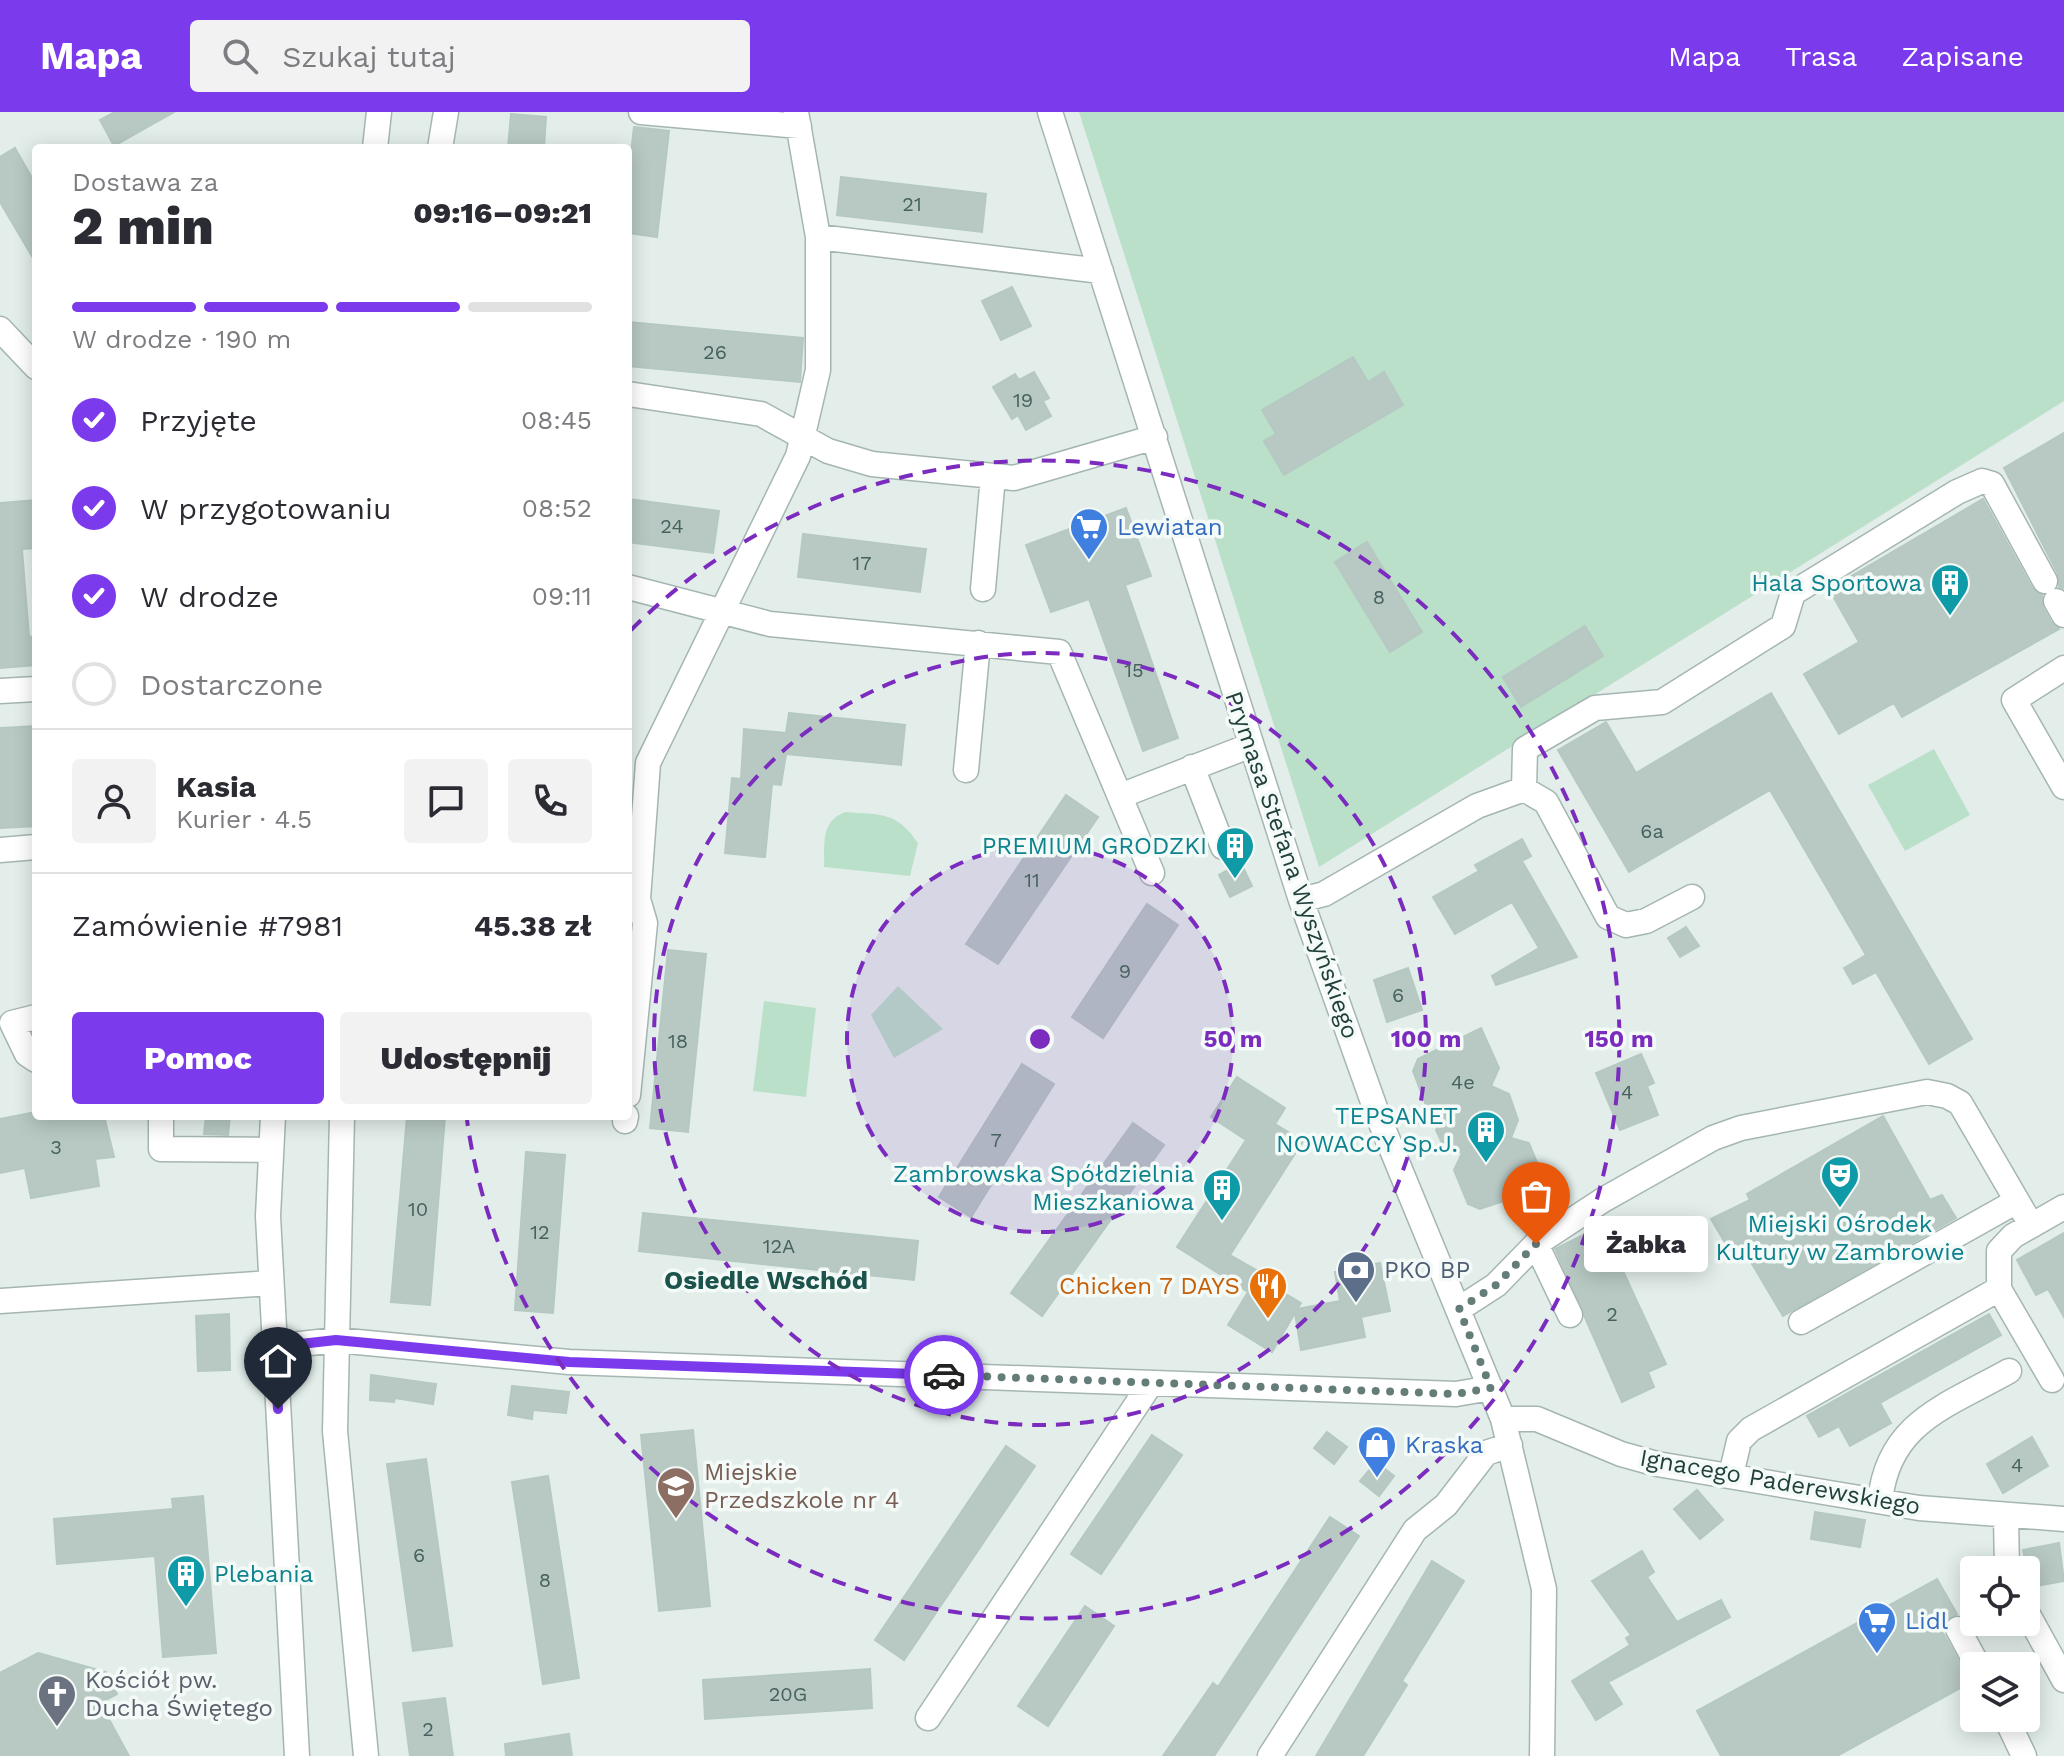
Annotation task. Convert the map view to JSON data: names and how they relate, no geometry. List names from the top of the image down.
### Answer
{
  "streets": {
    "street": ["Prymasa Stefana Wyszyńskiego", "Ignacego Paderewskiego"]
  },
  "crossings": [
    ["Prymasa Stefana Wyszyńskiego", "Ignacego Paderewskiego"]
  ],
  "districts": ["Osiedle Wschód"],
  "places": {
    "supermarket": ["Lewiatan", "Lidl"],
    "building": [
      "Hala Sportowa",
      "PREMIUM GRODZKI",
      "TEPSANET NOWACCY Sp.J.",
      "Zambrowska Spółdzielnia Mieszkaniowa",
      "Plebania"
    ],
    "theatre": ["Miejski Ośrodek Kultury w Zambrowie"],
    "other": ["Żabka"],
    "bank": ["PKO BP"],
    "restaurant": ["Chicken 7 DAYS"],
    "shop": ["Kraska"],
    "school or university": ["Miejskie Przedszkole nr 4"],
    "church": ["Kościół pw. Ducha Świętego"]
  },
  "house_numbers": [
    "21",
    "26",
    "19",
    "24",
    "17",
    "8",
    "15",
    "6a",
    "11",
    "9",
    "6",
    "18",
    "4e",
    "4",
    "7",
    "3",
    "10",
    "12",
    "12A",
    "2",
    "4",
    "6",
    "8",
    "20G",
    "2"
  ],
  "page": {
    "header": "Mapa",
    "search": "Szukaj tutaj",
    "nav": ["Mapa", "Trasa", "Zapisane"],
    "heading": ["2 min", "Dostawa za", "09:16–09:21"],
    "panel": [
      "Kasia",
      "Kurier · 4.5",
      "Zamówienie #7981",
      "45.38 zł"
    ],
    "bar": "W drodze · 190 m",
    "list": [
      ["Przyjęte", "08:45"],
      ["W przygotowaniu", "08:52"],
      ["W drodze", "09:11"],
      "Dostarczone"
    ],
    "buttons": ["Pomoc", "Udostępnij"],
    "bubble": "Żabka"
  },
  "rings": ["50 m", "100 m", "150 m"]
}
